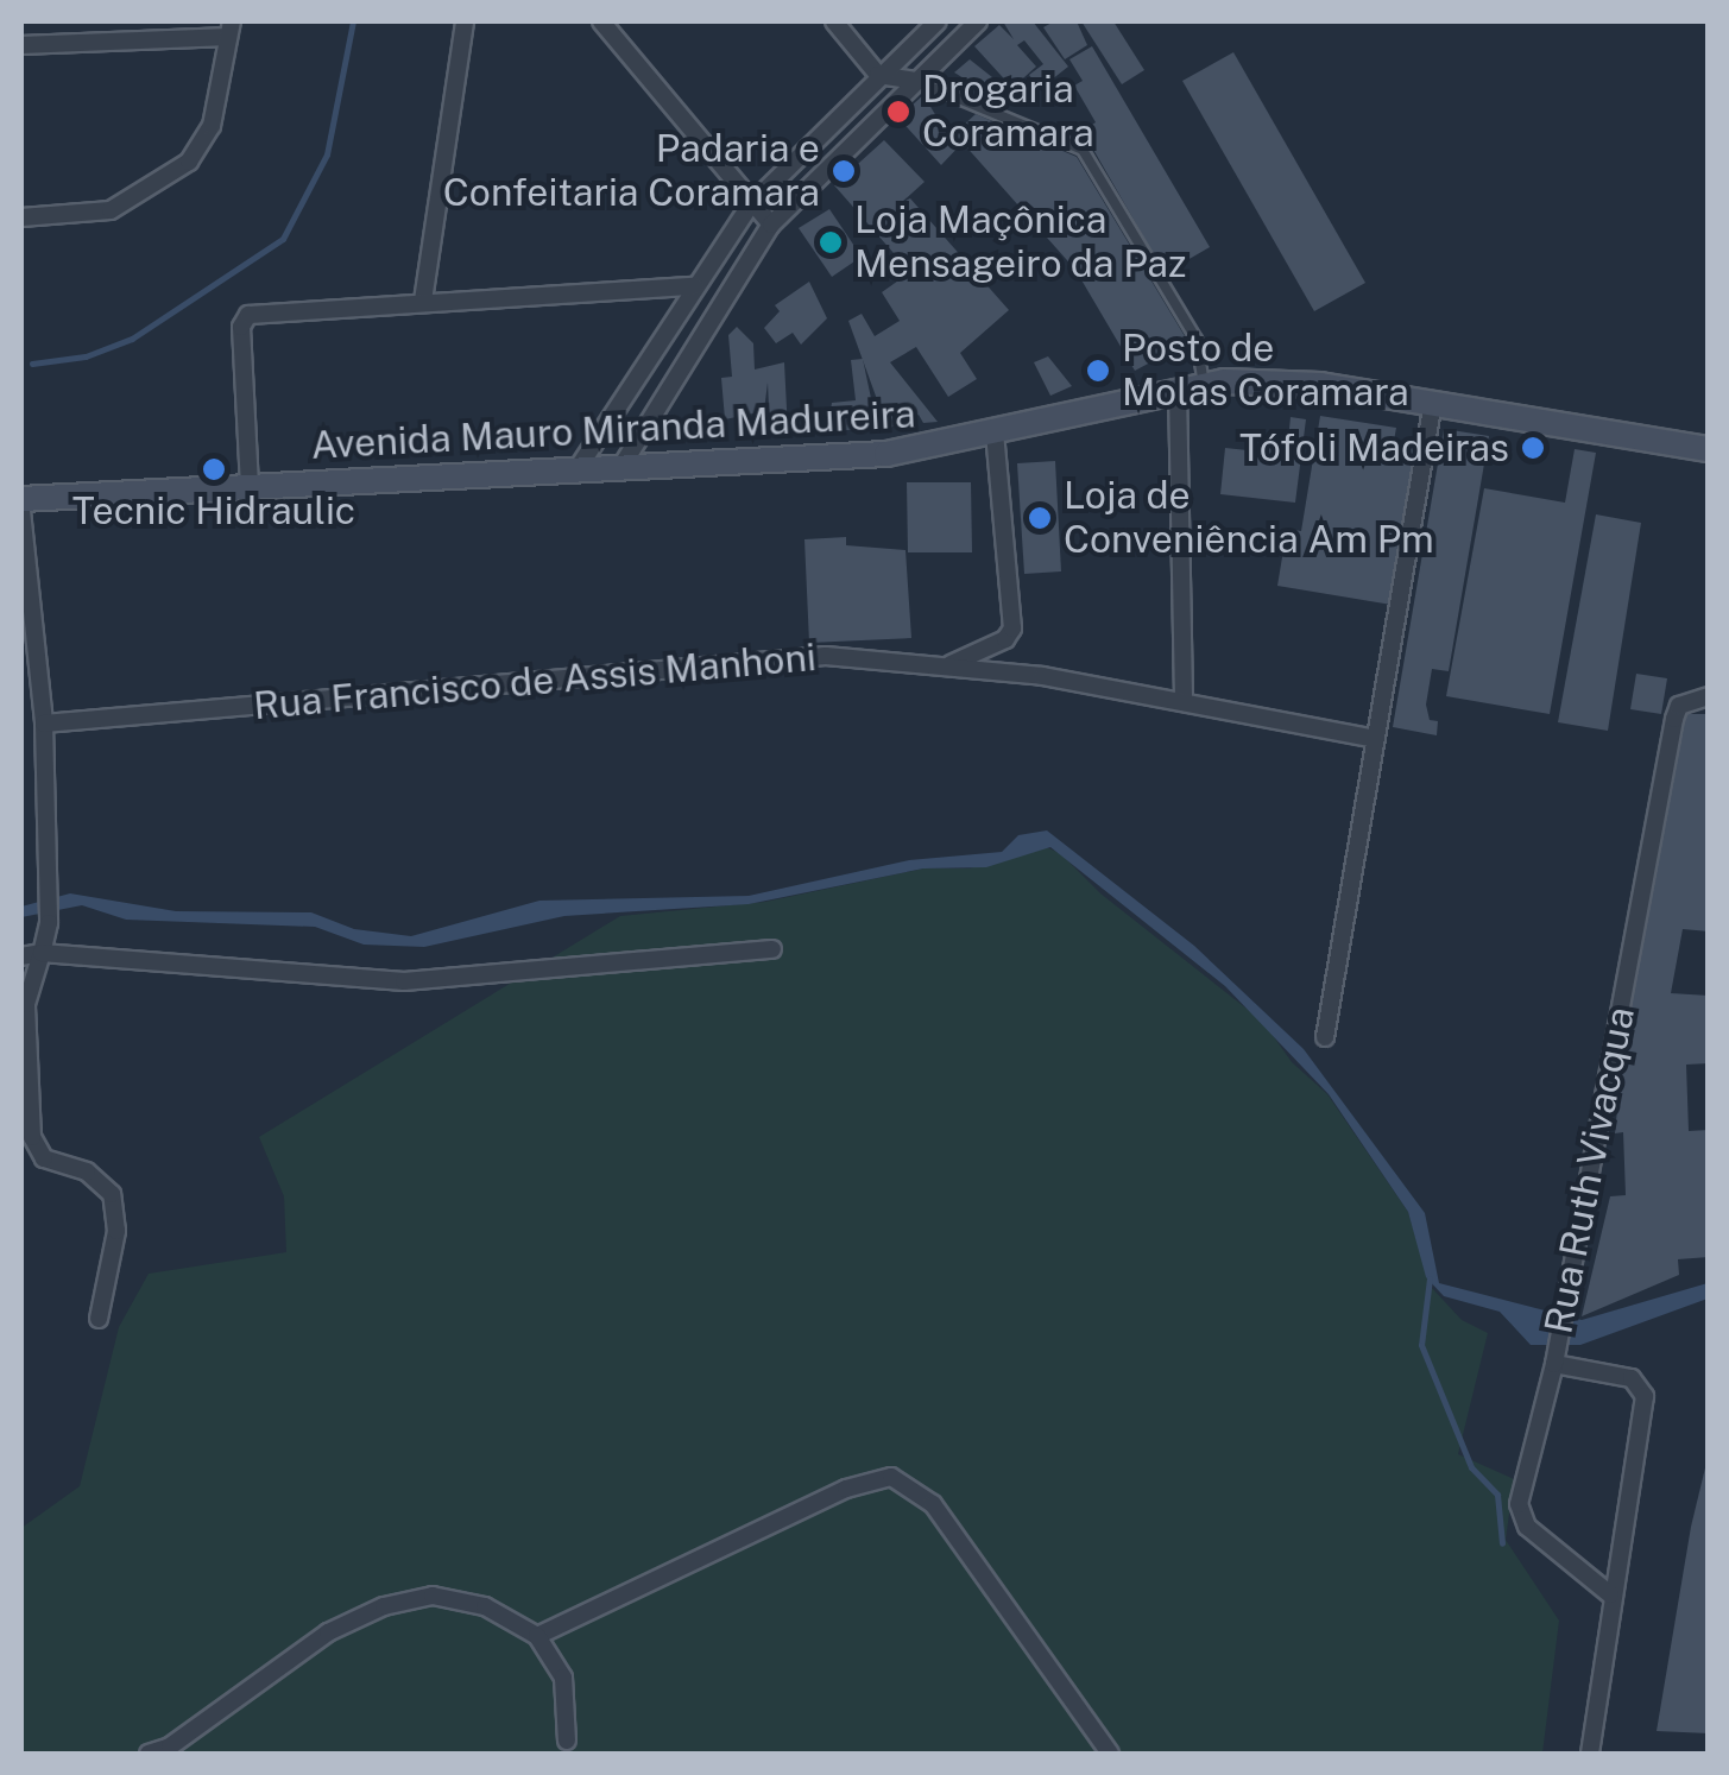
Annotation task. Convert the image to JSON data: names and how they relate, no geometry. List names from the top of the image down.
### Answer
{
  "streets": {
    "main road": ["Avenida Mauro Miranda Madureira"],
    "street": ["Rua Francisco de Assis Manhoni", "Rua Ruth Vivacqua"]
  },
  "places": [
    "Drogaria Coramara",
    "Padaria e Confeitaria Coramara",
    "Loja Maçônica Mensageiro da Paz",
    "Posto de Molas Coramara",
    "Tófoli Madeiras",
    "Tecnic Hidraulic",
    "Loja de Conveniência Am Pm"
  ]
}
